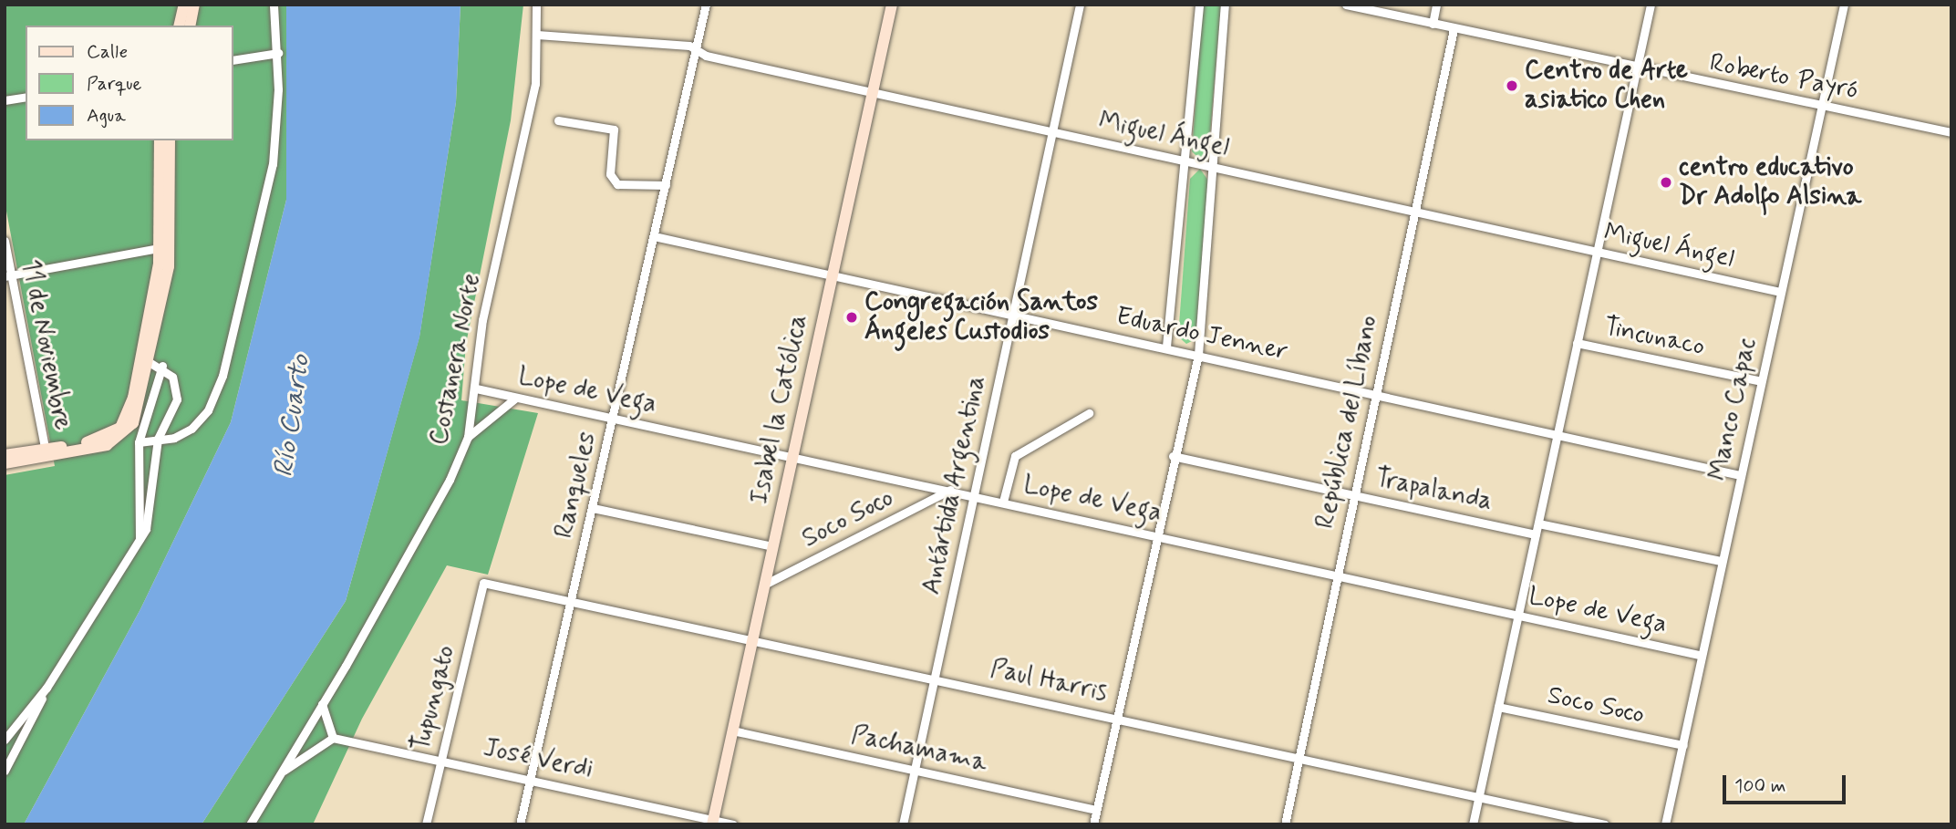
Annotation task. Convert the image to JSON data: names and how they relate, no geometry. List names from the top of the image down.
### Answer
{
  "streets": {
    "main road": ["Isabel la Católica"],
    "street": [
      "Roberto Payró",
      "Miguel Ángel",
      "Eduardo Jenner",
      "Tincunaco",
      "11 de Noviembre",
      "Costanera Norte",
      "Lope de Vega",
      "Manco Capac",
      "República del Líbano",
      "Ranqueles",
      "Antártida Argentina",
      "Trapalanda",
      "Soco Soco",
      "Paul Harris",
      "Tupungato",
      "Pachamama",
      "José Verdi"
    ]
  },
  "crossings": [
    ["Roberto Payró", "Manco Capac"],
    ["Roberto Payró", "República del Líbano"],
    ["Miguel Ángel", "Costanera Norte"],
    ["Miguel Ángel", "Isabel la Católica"],
    ["Miguel Ángel", "Manco Capac"],
    ["Miguel Ángel", "República del Líbano"],
    ["Miguel Ángel", "Ranqueles"],
    ["Miguel Ángel", "Antártida Argentina"],
    ["Eduardo Jenner", "Isabel la Católica"],
    ["Eduardo Jenner", "Manco Capac"],
    ["Eduardo Jenner", "República del Líbano"],
    ["Eduardo Jenner", "Ranqueles"],
    ["Eduardo Jenner", "Antártida Argentina"],
    ["Tincunaco", "Manco Capac"],
    ["Costanera Norte", "Lope de Vega"],
    ["Lope de Vega", "Isabel la Católica"],
    ["Lope de Vega", "Manco Capac"],
    ["Lope de Vega", "República del Líbano"],
    ["Lope de Vega", "Ranqueles"],
    ["Lope de Vega", "Antártida Argentina"],
    ["Lope de Vega", "Soco Soco"],
    ["Isabel la Católica", "Soco Soco"],
    ["Isabel la Católica", "Paul Harris"],
    ["Isabel la Católica", "Pachamama"],
    ["Isabel la Católica", "José Verdi"],
    ["Manco Capac", "Soco Soco"],
    ["República del Líbano", "Trapalanda"],
    ["República del Líbano", "Paul Harris"],
    ["Ranqueles", "Soco Soco"],
    ["Ranqueles", "Paul Harris"],
    ["Ranqueles", "José Verdi"],
    ["Antártida Argentina", "Paul Harris"],
    ["Antártida Argentina", "Pachamama"],
    ["Paul Harris", "Tupungato"],
    ["Tupungato", "José Verdi"]
  ],
  "water": ["Río Cuarto"],
  "places": ["Centro de Arte asiatico Chen", "centro educativo Dr Adolfo Alsina", "Congregación Santos Ángeles Custodios"],
  "legend": ["Calle", "Parque", "Agua"],
  "scale_bar": "100 m"
}
